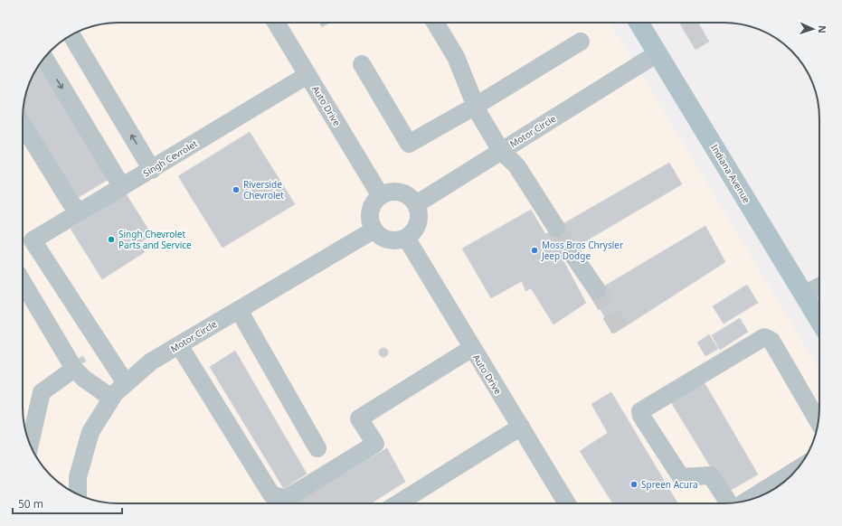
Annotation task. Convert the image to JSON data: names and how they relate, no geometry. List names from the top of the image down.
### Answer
{
  "streets": {
    "main road": ["Indiana Avenue"],
    "street": ["Auto Drive", "Motor Circle", "Singh Cevrolet"]
  },
  "crossings": [
    ["Auto Drive", "Motor Circle"],
    ["Auto Drive", "Singh Cevrolet"],
    ["Motor Circle", "Singh Cevrolet"],
    ["Motor Circle", "Indiana Avenue"]
  ],
  "places": [
    "Riverside Chevrolet",
    "Singh Chevrolet Parts and Service",
    "Moss Bros Chrysler Jeep Dodge",
    "Spreen Acura"
  ],
  "scale_bar": "50 m",
  "north": "right"
}
